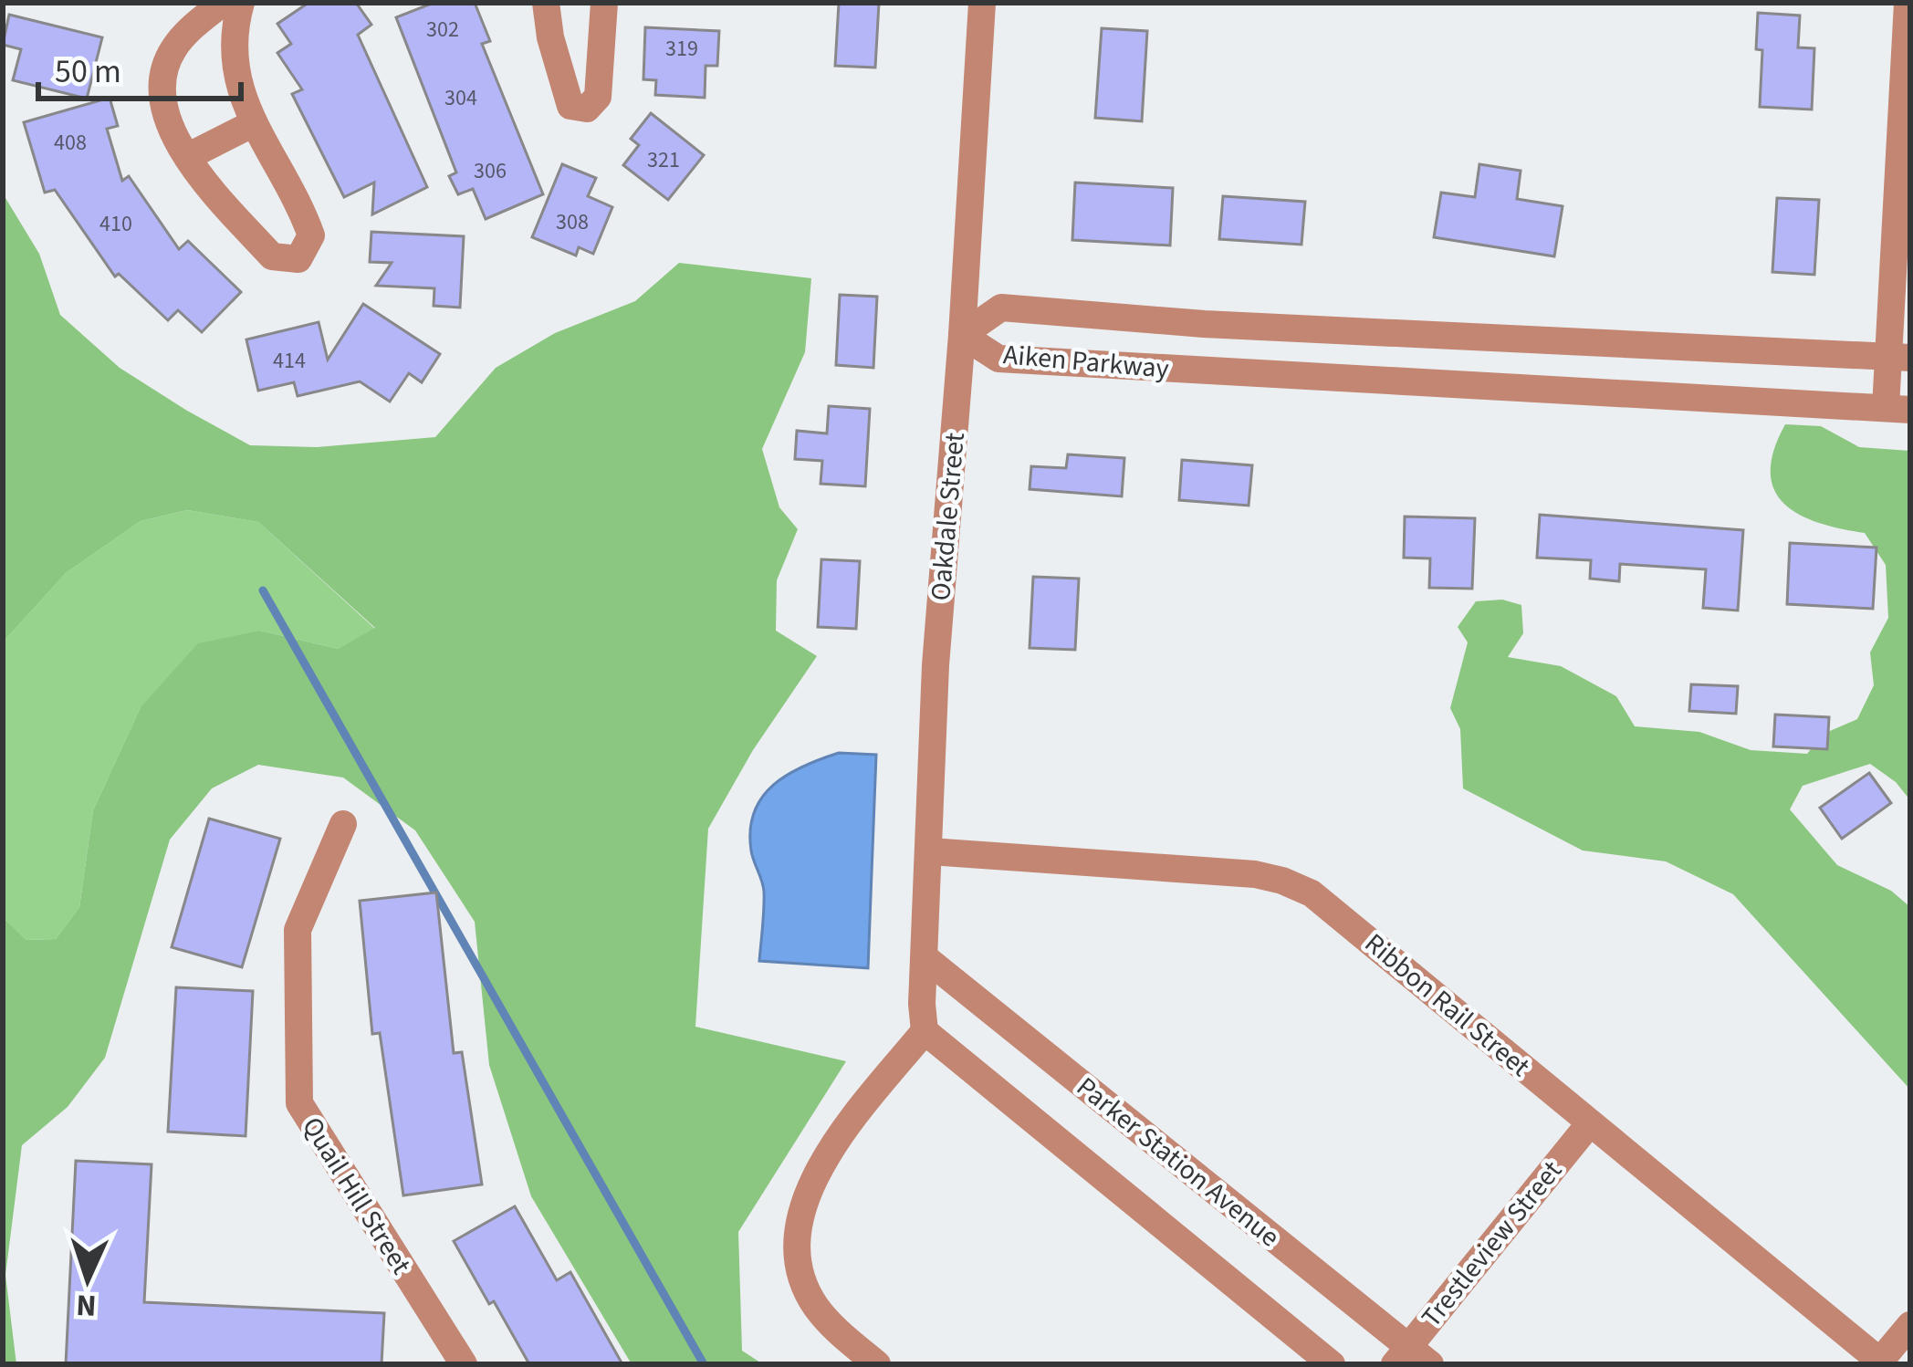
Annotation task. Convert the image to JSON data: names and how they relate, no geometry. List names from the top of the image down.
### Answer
{
  "streets": {
    "street": [
      "Aiken Parkway",
      "Oakdale Street",
      "Ribbon Rail Street",
      "Parker Station Avenue",
      "Quail Hill Street",
      "Trestleview Street"
    ]
  },
  "crossings": [
    ["Aiken Parkway", "Oakdale Street"],
    ["Oakdale Street", "Ribbon Rail Street"],
    ["Oakdale Street", "Parker Station Avenue"],
    ["Ribbon Rail Street", "Trestleview Street"],
    ["Parker Station Avenue", "Trestleview Street"]
  ],
  "house_numbers": [
    "302",
    "319",
    "304",
    "408",
    "321",
    "306",
    "308",
    "410",
    "414"
  ],
  "scale_bar": "50 m",
  "north": "bottom"
}
